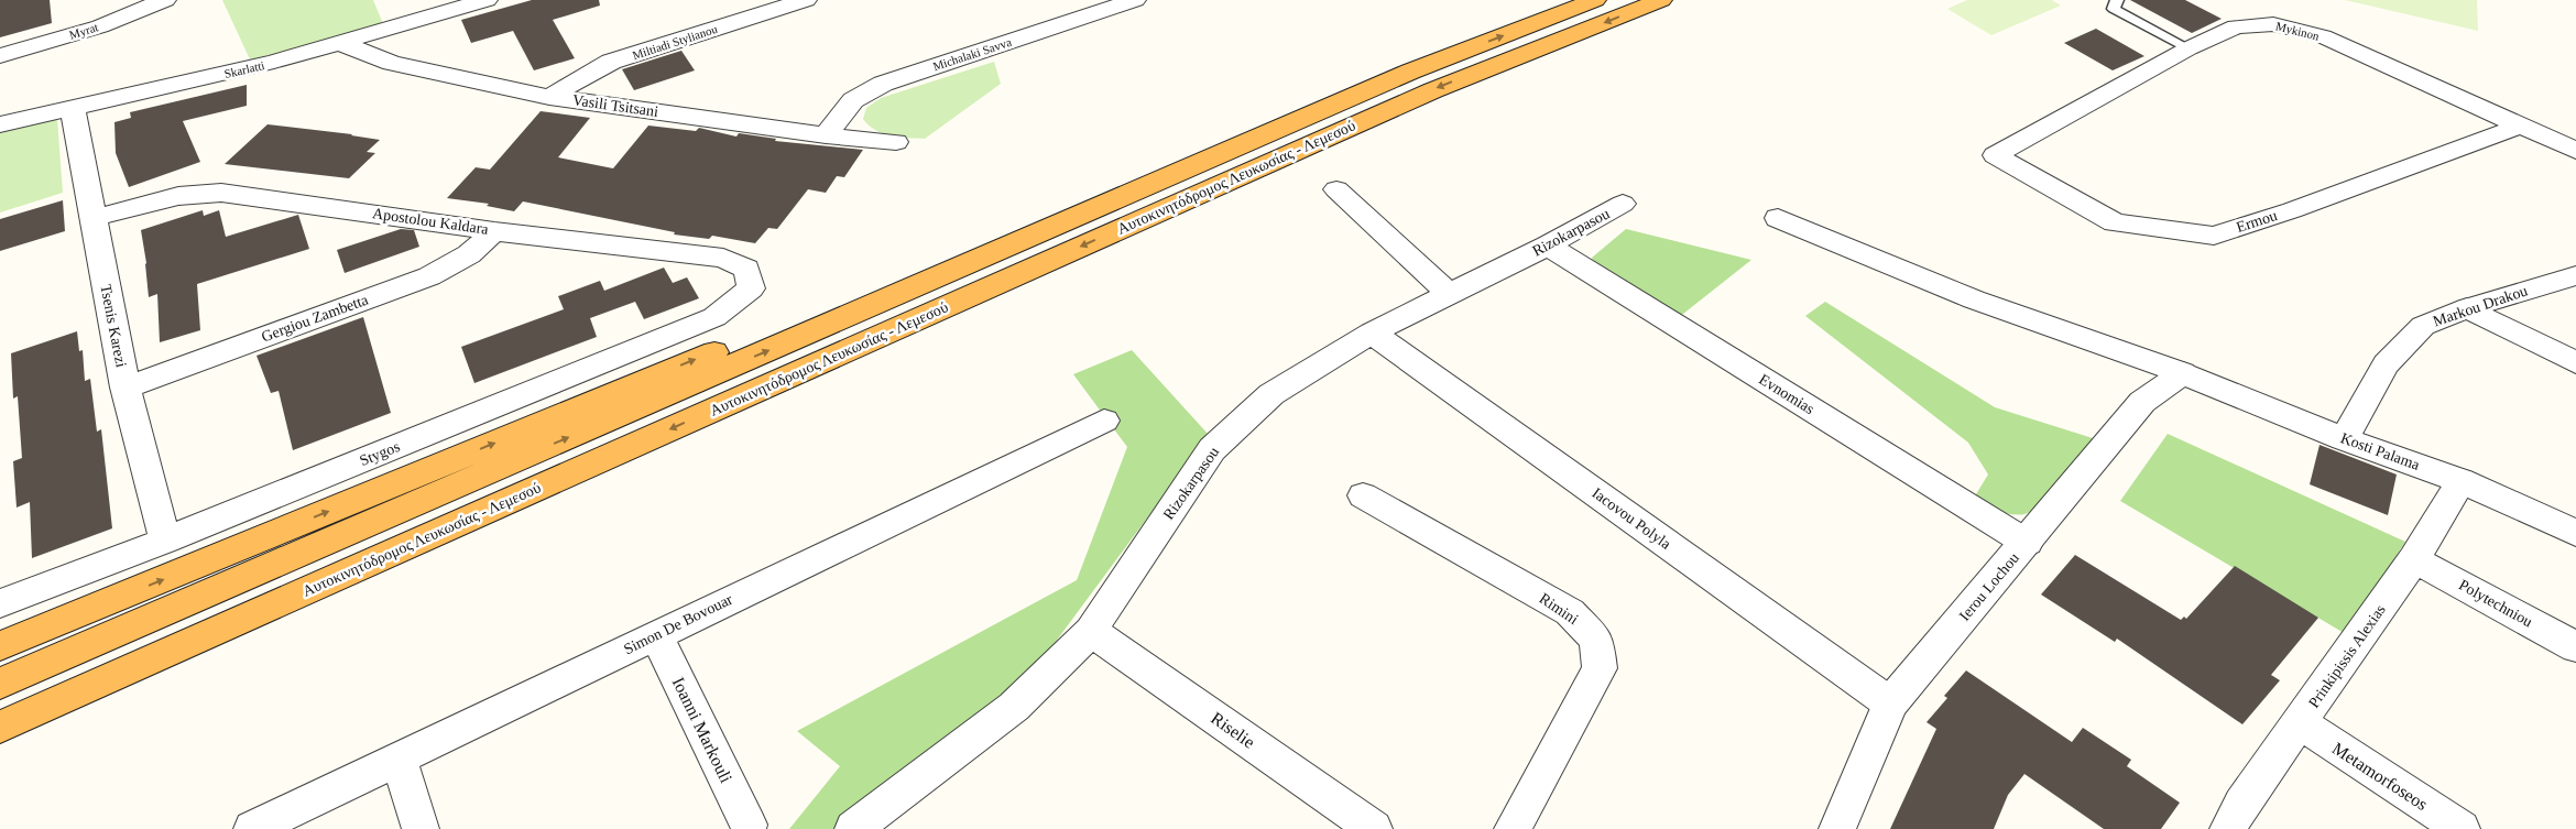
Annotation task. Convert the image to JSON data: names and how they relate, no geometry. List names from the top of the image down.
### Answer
{
  "streets": {
    "highway": ["Αυτοκινητόδρομος Λευκωσίας - Λεμεσού"],
    "street": [
      "Myrat",
      "Mykinon",
      "Miltiadi Stylianou",
      "Michalaki Savva",
      "Skarlatti",
      "Vasili Tsitsani",
      "Apostolou Kaldara",
      "Ermou",
      "Rizokarpasou",
      "Markou Drakou",
      "Gergiou Zambetta",
      "Tsenis Karezi",
      "Evnomias",
      "Kosti Palama",
      "Stygos",
      "Iacovou Polyla",
      "Ierou Lochou",
      "Polytechniou",
      "Rimini",
      "Simon De Bovouar",
      "Prinkipissis Alexias",
      "Ioanni Markouli",
      "Riselie",
      "Metamorfoseos"
    ]
  },
  "crossings": [
    ["Mykinon", "Ermou"],
    ["Miltiadi Stylianou", "Vasili Tsitsani"],
    ["Michalaki Savva", "Vasili Tsitsani"],
    ["Skarlatti", "Vasili Tsitsani"],
    ["Skarlatti", "Tsenis Karezi"],
    ["Apostolou Kaldara", "Gergiou Zambetta"],
    ["Apostolou Kaldara", "Tsenis Karezi"],
    ["Apostolou Kaldara", "Stygos"],
    ["Rizokarpasou", "Evnomias"],
    ["Rizokarpasou", "Iacovou Polyla"],
    ["Rizokarpasou", "Riselie"],
    ["Markou Drakou", "Kosti Palama"],
    ["Gergiou Zambetta", "Tsenis Karezi"],
    ["Tsenis Karezi", "Stygos"],
    ["Evnomias", "Ierou Lochou"],
    ["Kosti Palama", "Ierou Lochou"],
    ["Kosti Palama", "Prinkipissis Alexias"],
    ["Iacovou Polyla", "Ierou Lochou"],
    ["Polytechniou", "Prinkipissis Alexias"],
    ["Simon De Bovouar", "Ioanni Markouli"],
    ["Prinkipissis Alexias", "Metamorfoseos"]
  ]
}
